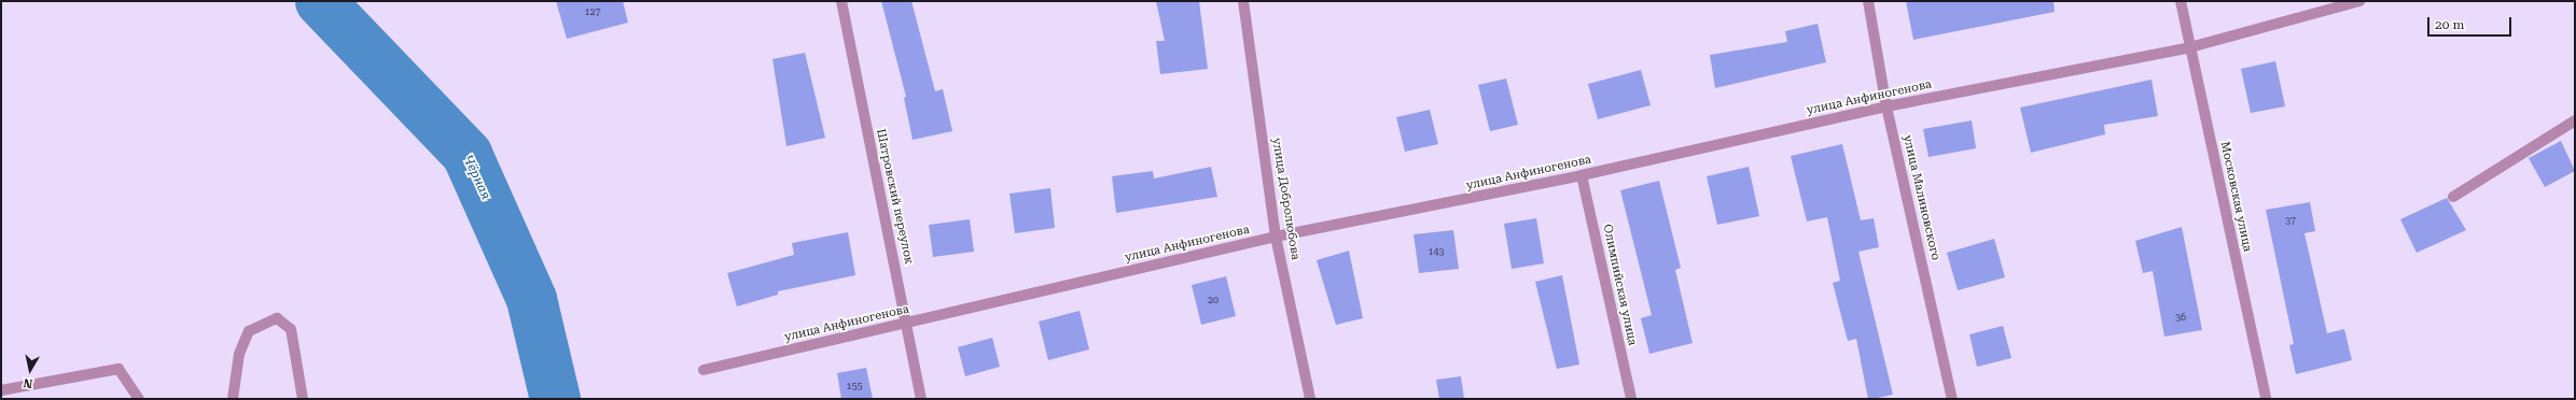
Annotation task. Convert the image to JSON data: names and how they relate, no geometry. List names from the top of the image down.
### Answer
{
  "streets": {
    "street": [
      "улица Анфиногенова",
      "Шатровский переулок",
      "Московская улица",
      "улица Малиновского",
      "улица Добролюбова",
      "Олимпийская улица"
    ]
  },
  "crossings": [
    ["улица Анфиногенова", "Шатровский переулок"],
    ["улица Анфиногенова", "Московская улица"],
    ["улица Анфиногенова", "улица Малиновского"],
    ["улица Анфиногенова", "улица Добролюбова"],
    ["улица Анфиногенова", "Олимпийская улица"]
  ],
  "water": ["Чёрная"],
  "house_numbers": [
    "127",
    "37",
    "143",
    "20",
    "36",
    "155"
  ],
  "scale_bar": "20 m",
  "north": "bottom"
}
